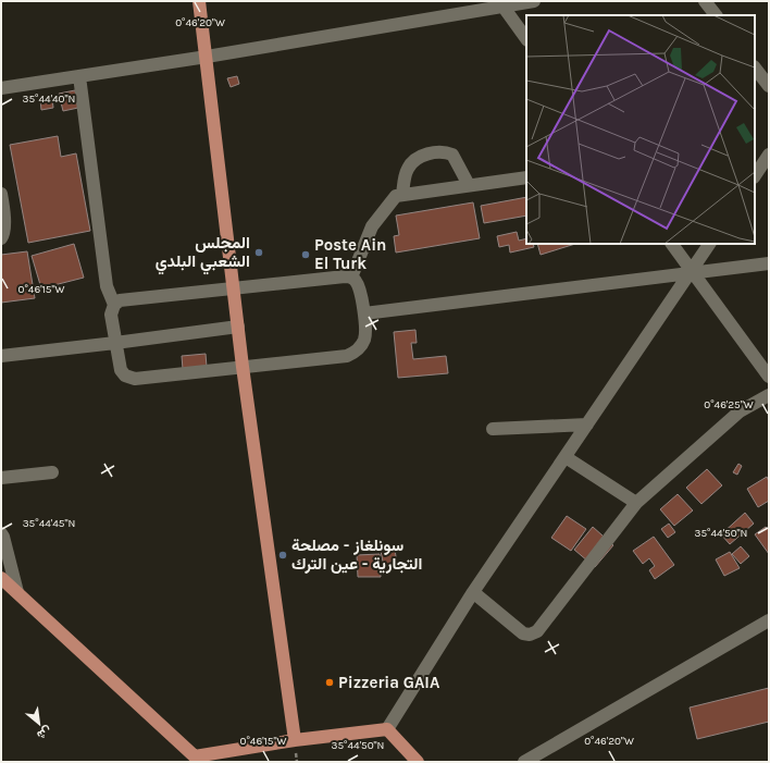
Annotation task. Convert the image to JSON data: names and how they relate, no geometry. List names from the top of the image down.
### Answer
{
  "places": [
    "المجلس الشعبي البلدي",
    "Poste Ain El Turk",
    "سونلغاز - مصلحة التجارية - عين الترك",
    "Pizzeria GAIA"
  ],
  "north": "bottom right",
  "coordinates": [
    "0°46'20\"W",
    "35°44'40\"N",
    "0°46'15\"W",
    "0°46'25\"W",
    "35°44'45\"N",
    "35°44'50\"N"
  ]
}
